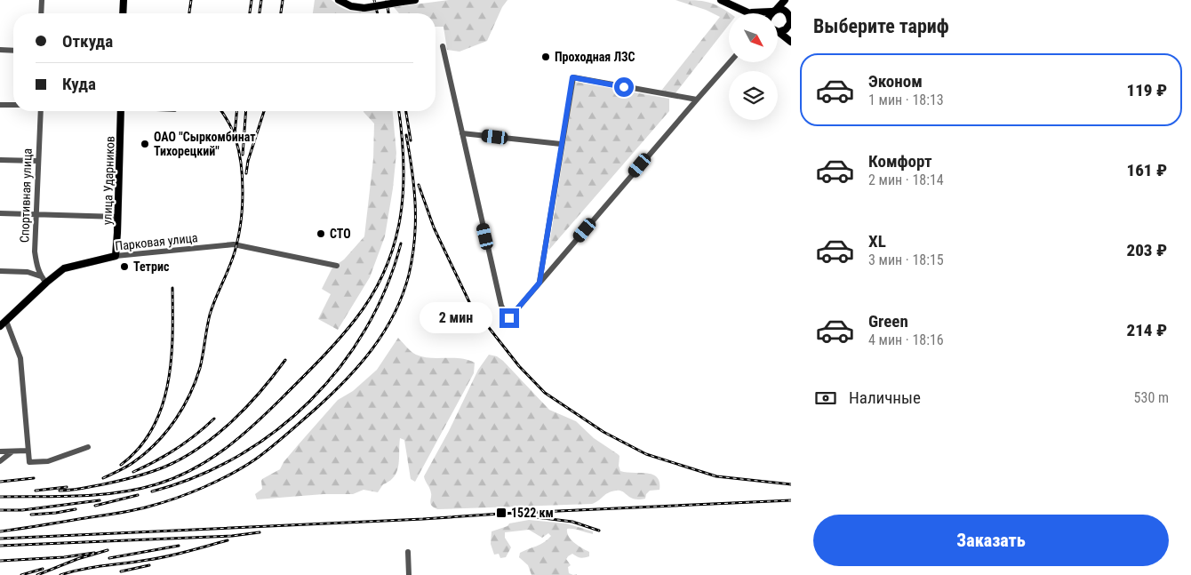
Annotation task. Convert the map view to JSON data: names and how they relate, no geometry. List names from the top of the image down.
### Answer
{
  "streets": {
    "main road": ["улица Ударников", "Парковая улица"],
    "street": ["Спортивная улица"]
  },
  "crossings": [
    ["улица Ударников", "Парковая улица"],
    ["Спортивная улица", "Парковая улица"]
  ],
  "places": {
    "other": [
      "Проходная ЛЗС",
      "ОАО \"Сыркомбинат Тихорецкий\"",
      "СТО",
      "Тетрис"
    ],
    "transit": ["1522 км"]
  },
  "north": "bottom right",
  "page": {
    "heading": "Выберите тариф",
    "banner": ["Откуда", "Куда"],
    "list": [
      {
        "name": "Эконом",
        "note": "1 мин · 18:13",
        "value": "119 ₽"
      },
      {
        "name": "Комфорт",
        "note": "2 мин · 18:14",
        "value": "161 ₽"
      },
      {
        "name": "XL",
        "note": "3 мин · 18:15",
        "value": "203 ₽"
      },
      {
        "name": "Green",
        "note": "4 мин · 18:16",
        "value": "214 ₽"
      }
    ],
    "bubble": "2 мин",
    "pay": ["Наличные", "530 m"],
    "buttons": "Заказать"
  }
}
